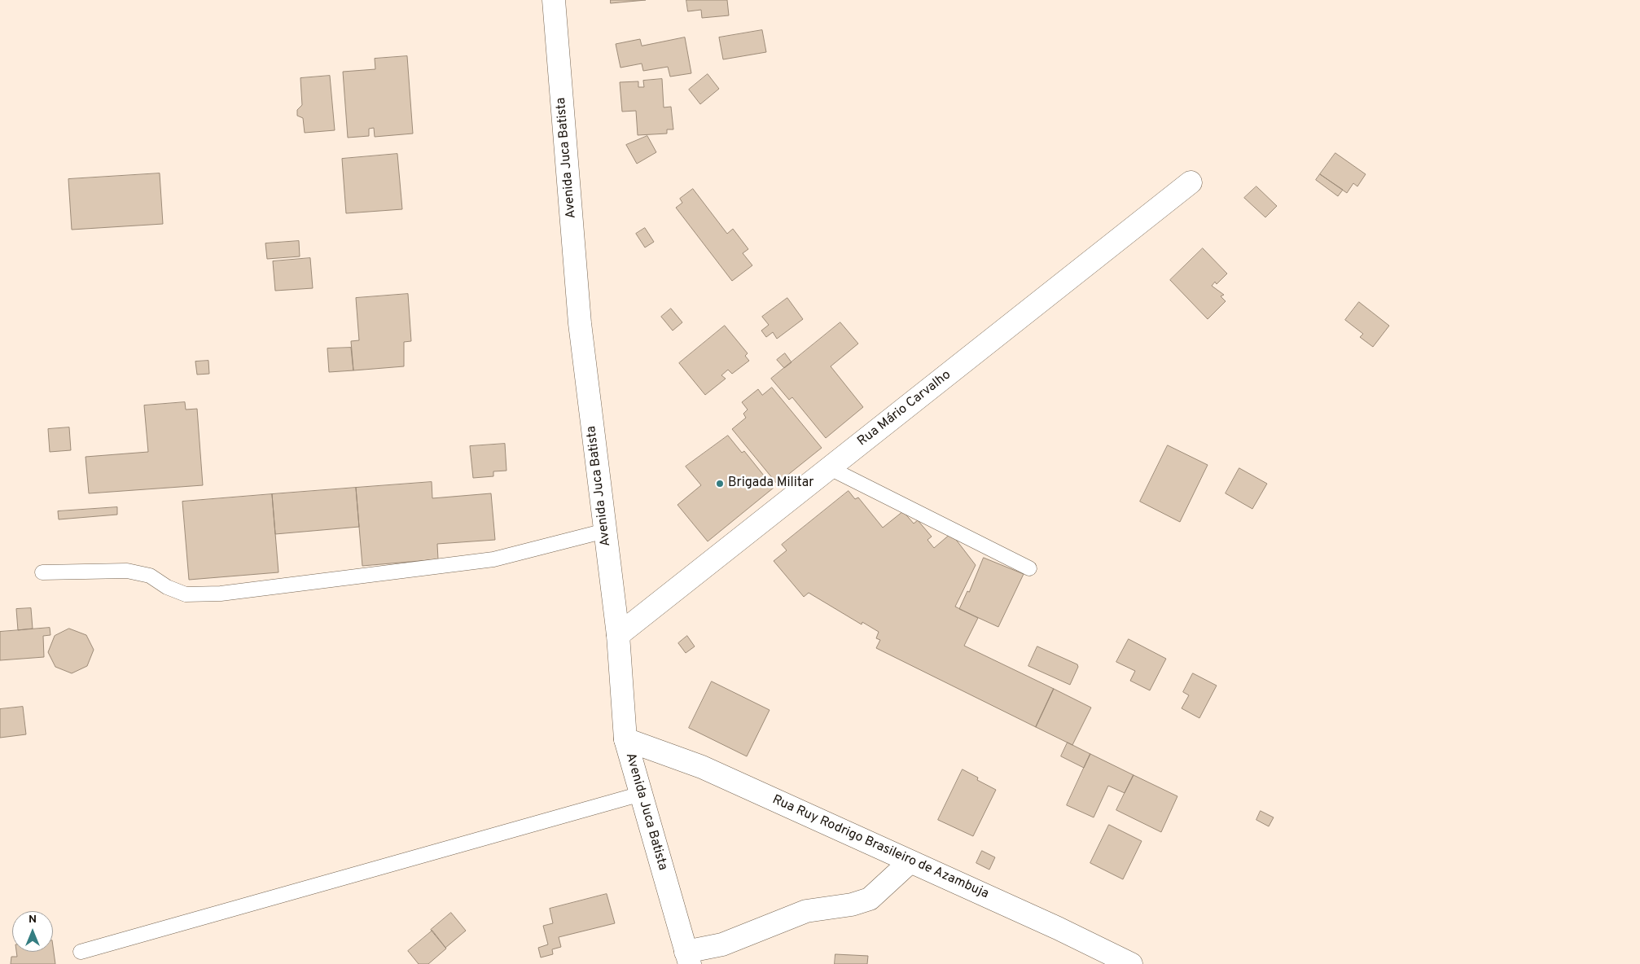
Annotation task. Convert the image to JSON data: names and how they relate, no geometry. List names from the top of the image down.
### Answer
{
  "streets": {
    "street": ["Avenida Juca Batista", "Rua Mário Carvalho", "Rua Ruy Rodrigo Brasileiro de Azambuja"]
  },
  "crossings": [
    ["Avenida Juca Batista", "Rua Mário Carvalho"],
    ["Avenida Juca Batista", "Rua Ruy Rodrigo Brasileiro de Azambuja"]
  ],
  "places": ["Brigada Militar"],
  "north": "top"
}
